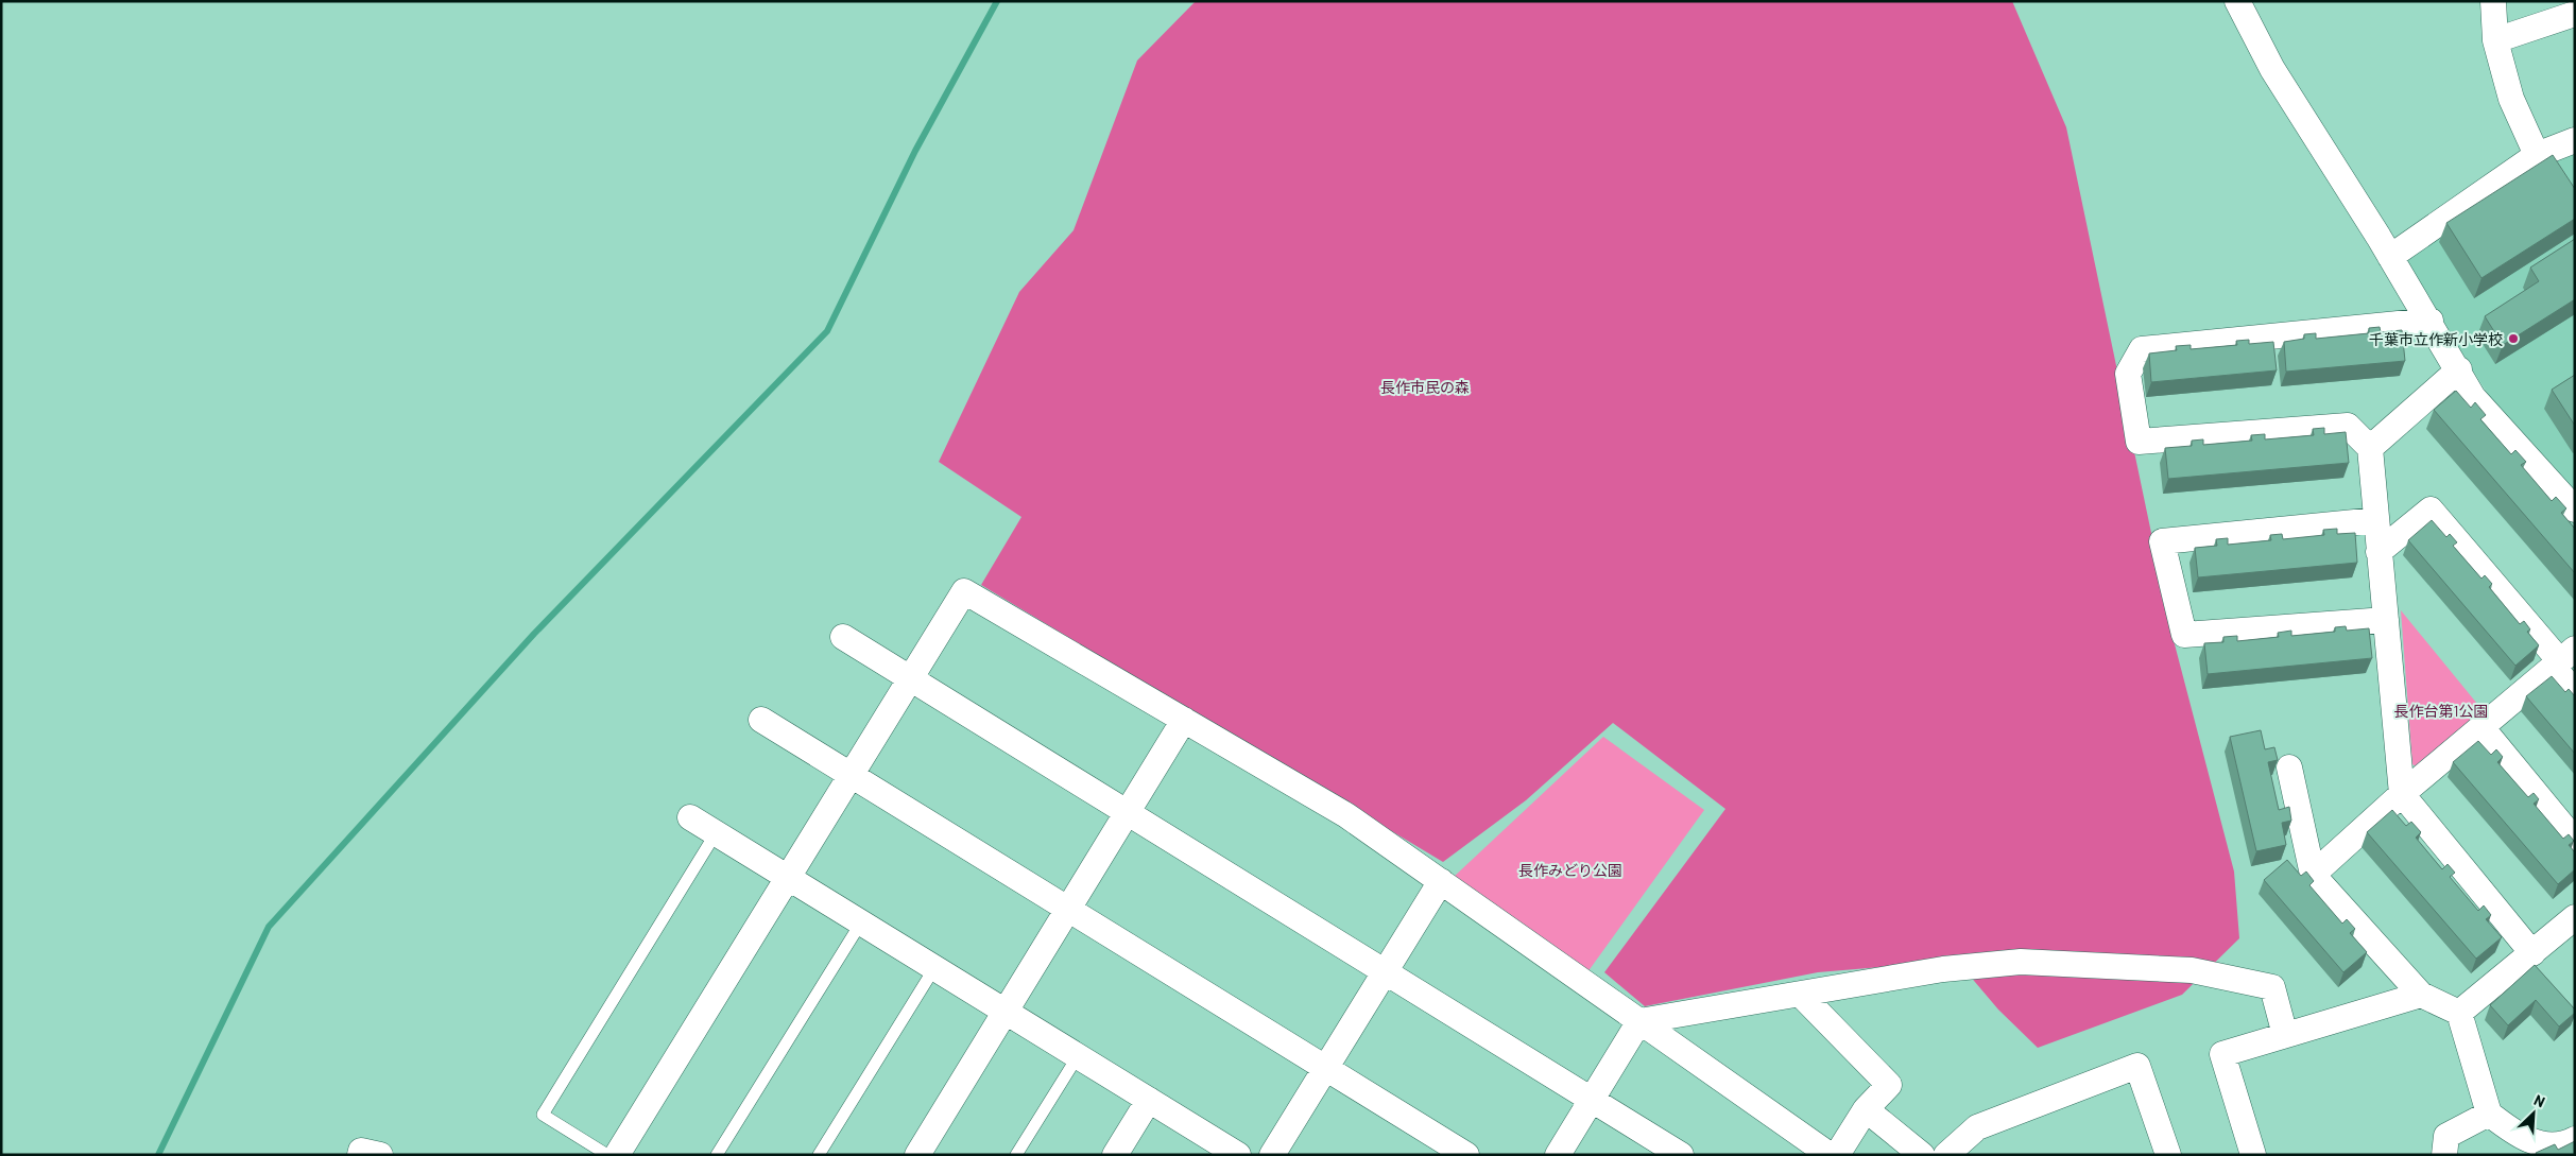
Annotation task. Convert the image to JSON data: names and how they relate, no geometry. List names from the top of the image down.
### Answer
{
  "parks": ["長作市民の森", "長作台第1公園", "長作みどり公園"],
  "places": ["千葉市立作新小学校"],
  "north": "top right"
}
